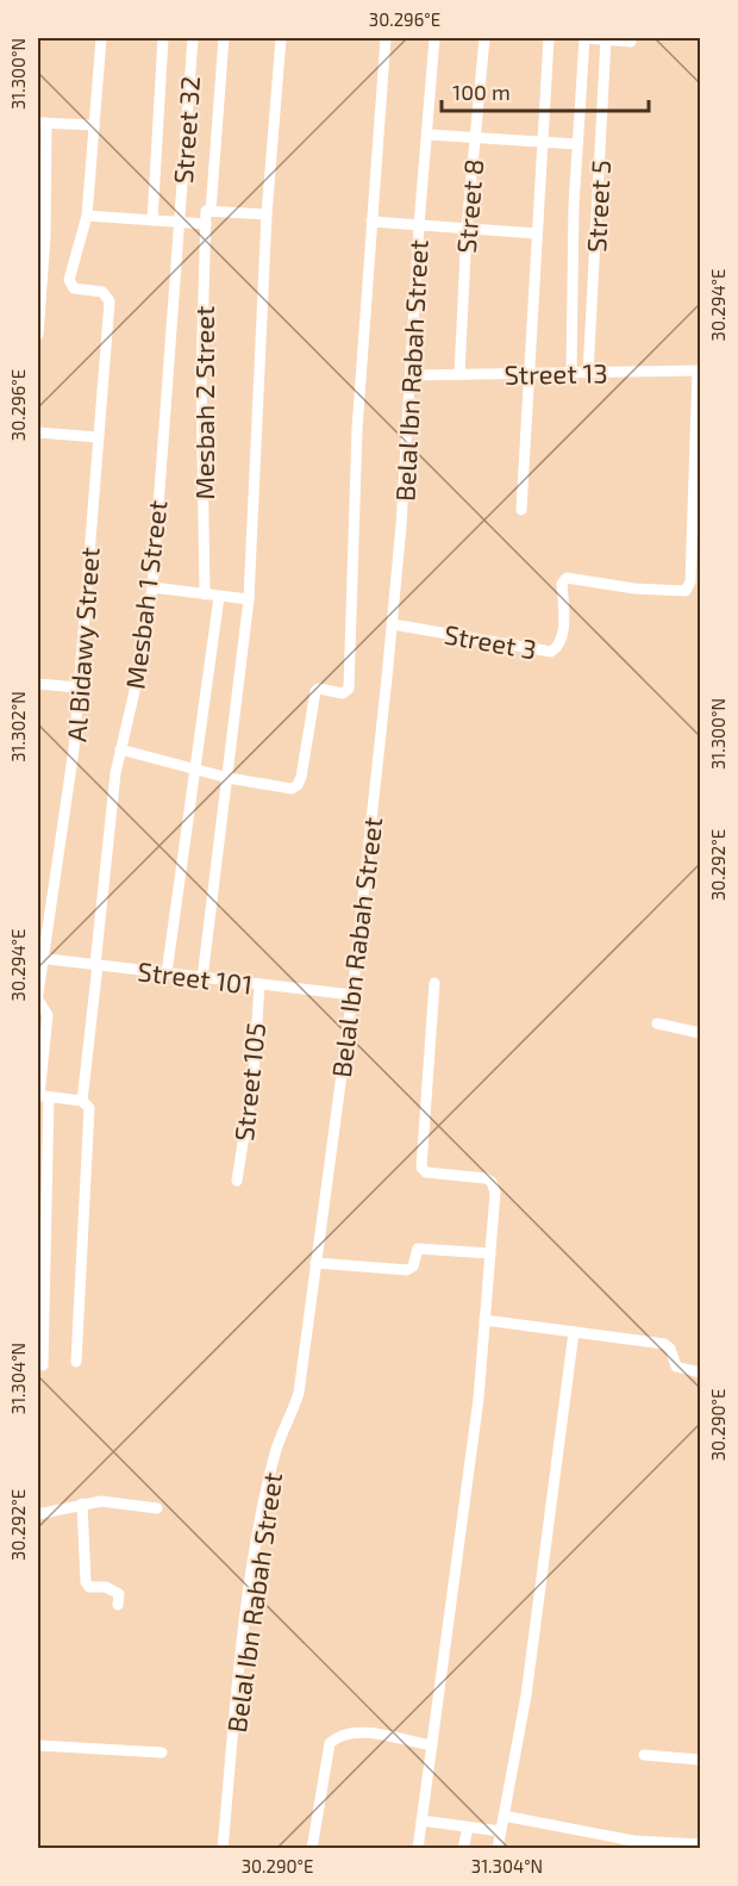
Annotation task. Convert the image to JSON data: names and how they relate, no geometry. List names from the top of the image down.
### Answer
{
  "streets": {
    "street": [
      "Street 32",
      "Street 8",
      "Street 5",
      "Belal Ibn Rabah Street",
      "Street 13",
      "Mesbah 2 Street",
      "Mesbah 1 Street",
      "Street 3",
      "Al Bidawy Street",
      "Street 101",
      "Street 105"
    ]
  },
  "crossings": [
    ["Street 32", "Mesbah 1 Street"],
    ["Street 8", "Street 13"],
    ["Street 5", "Street 13"],
    ["Belal Ibn Rabah Street", "Street 13"],
    ["Belal Ibn Rabah Street", "Street 3"],
    ["Belal Ibn Rabah Street", "Street 101"],
    ["Street 13", "Street 3"],
    ["Mesbah 1 Street", "Street 101"],
    ["Al Bidawy Street", "Street 101"],
    ["Street 101", "Street 105"]
  ],
  "scale_bar": "100 m",
  "coordinates": [
    "30.296°E",
    "31.300°N",
    "30.294°E",
    "31.302°N",
    "30.292°E",
    "31.304°N",
    "30.290°E"
  ]
}
